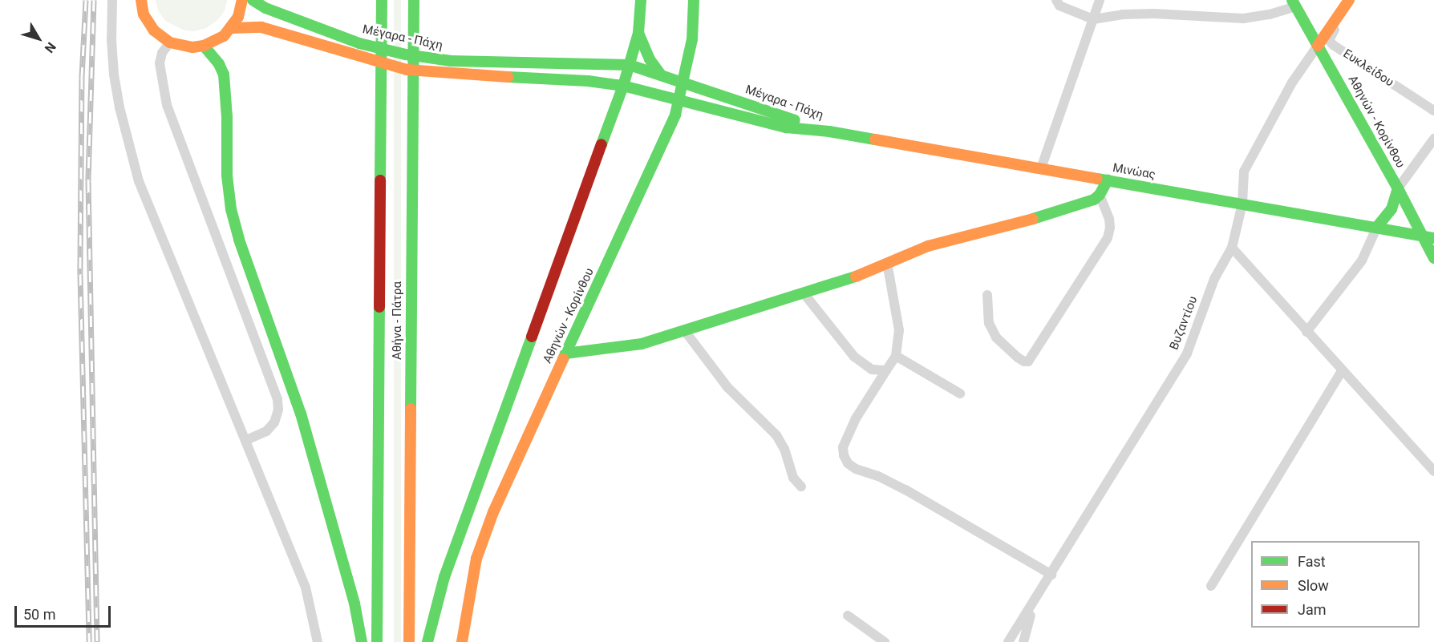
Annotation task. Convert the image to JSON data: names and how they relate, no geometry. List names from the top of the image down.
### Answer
{
  "streets": {
    "main road": [
      "Μέγαρα - Πάχη",
      "Αθηνών - Κορίνθου",
      "Μινώας",
      "Αθήνα - Πάτρα",
      "Βυζαντίου"
    ],
    "street": ["Ευκλείδου"]
  },
  "crossings": [
    ["Μέγαρα - Πάχη", "Μινώας"],
    ["Ευκλείδου", "Βυζαντίου"],
    ["Αθηνών - Κορίνθου", "Μινώας"],
    ["Αθηνών - Κορίνθου", "Βυζαντίου"],
    ["Μινώας", "Βυζαντίου"]
  ],
  "legend": ["Fast", "Slow", "Jam"],
  "scale_bar": "50 m",
  "north": "bottom right"
}
